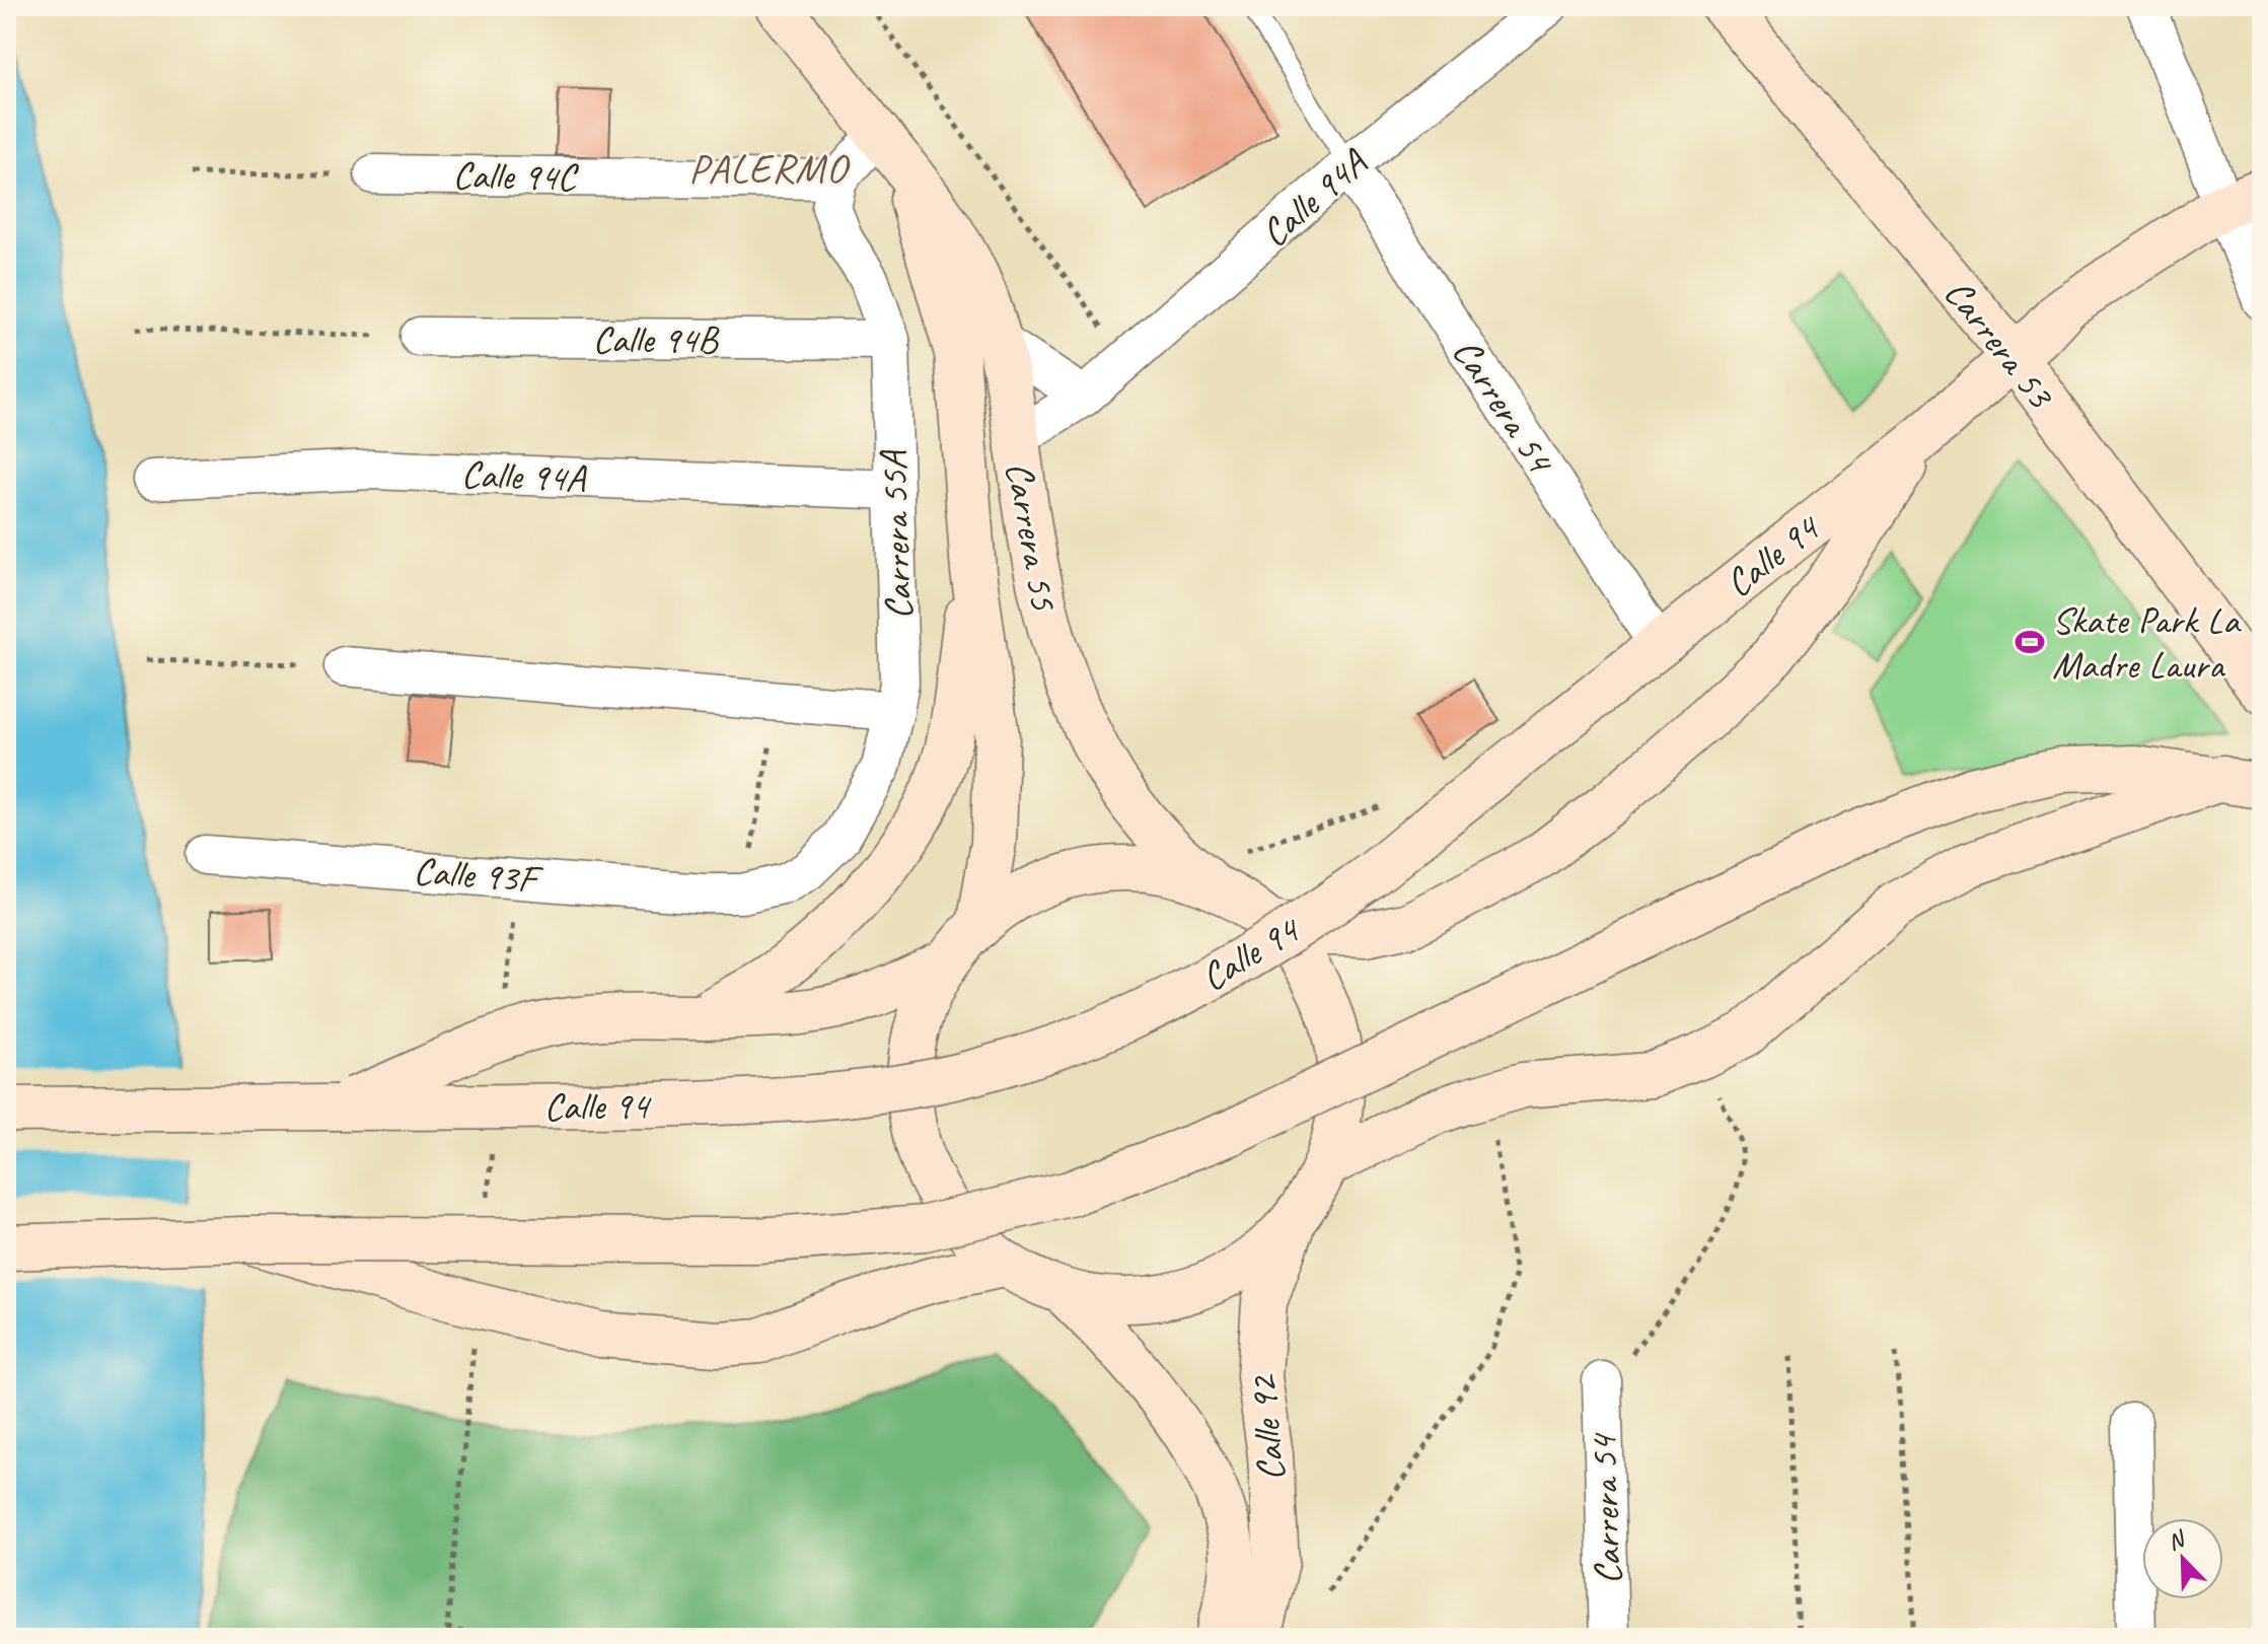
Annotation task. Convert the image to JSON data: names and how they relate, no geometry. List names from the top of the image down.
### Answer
{
  "streets": {
    "main road": [
      "Carrera 53",
      "Carrera 55",
      "Calle 94",
      "Calle 92"
    ],
    "street": [
      "Calle 94C",
      "Calle 94A",
      "Calle 94B",
      "Carrera 54",
      "Carrera 55A",
      "Calle 93F"
    ]
  },
  "crossings": [
    ["Calle 94C", "Carrera 55A"],
    ["Calle 94A", "Carrera 54"],
    ["Calle 94A", "Carrera 55A"],
    ["Calle 94A", "Carrera 55"],
    ["Calle 94B", "Carrera 55A"],
    ["Carrera 53", "Calle 94"],
    ["Carrera 54", "Calle 94"],
    ["Carrera 55A", "Calle 93F"]
  ],
  "districts": ["PALERMO"],
  "places": {
    "sports": ["Skate Park La Madre Laura"]
  },
  "north": "top left"
}
